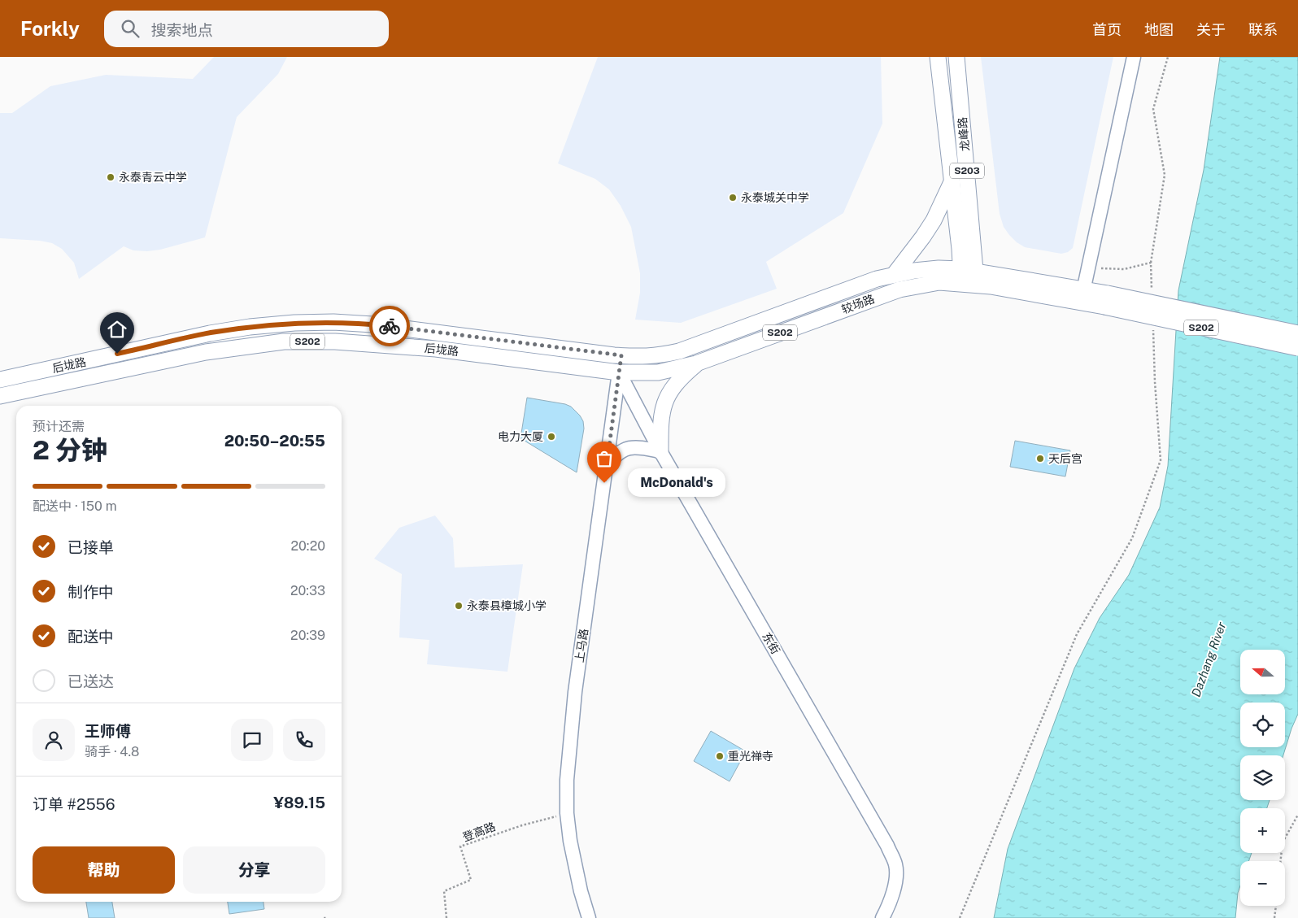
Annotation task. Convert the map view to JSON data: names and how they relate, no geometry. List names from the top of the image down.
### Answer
{
  "streets": {
    "main road": [
      "龙峰路",
      "S203",
      "较场路",
      "S202",
      "后垅路"
    ],
    "street": ["东街", "上马路"],
    "path": ["登高路"]
  },
  "crossings": [
    ["龙峰路", "较场路"],
    ["较场路", "S202"],
    ["较场路", "后垅路"],
    ["较场路", "东街"],
    ["较场路", "上马路"],
    ["后垅路", "东街"],
    ["后垅路", "上马路"],
    ["东街", "上马路"],
    ["上马路", "登高路"]
  ],
  "water": ["Dazhang River"],
  "places": [
    "永泰青云中学",
    "永泰城关中学",
    "电力大厦",
    "天后宫",
    "McDonald's",
    "永泰县樟城小学",
    "重光禅寺"
  ],
  "north": "left",
  "page": {
    "header": "Forkly",
    "search": "搜索地点",
    "nav": [
      "首页",
      "地图",
      "关于",
      "联系"
    ],
    "heading": ["2 分钟", "预计还需", "20:50–20:55"],
    "panel": [
      "王师傅",
      "骑手 · 4.8",
      "订单 #2556",
      "¥89.15"
    ],
    "bubble": "McDonald's",
    "bar": "配送中 · 150 m",
    "list": [
      ["已接单", "20:20"],
      ["制作中", "20:33"],
      ["配送中", "20:39"],
      "已送达"
    ],
    "map_buttons": ["+", "−"],
    "buttons": ["帮助", "分享"]
  }
}
